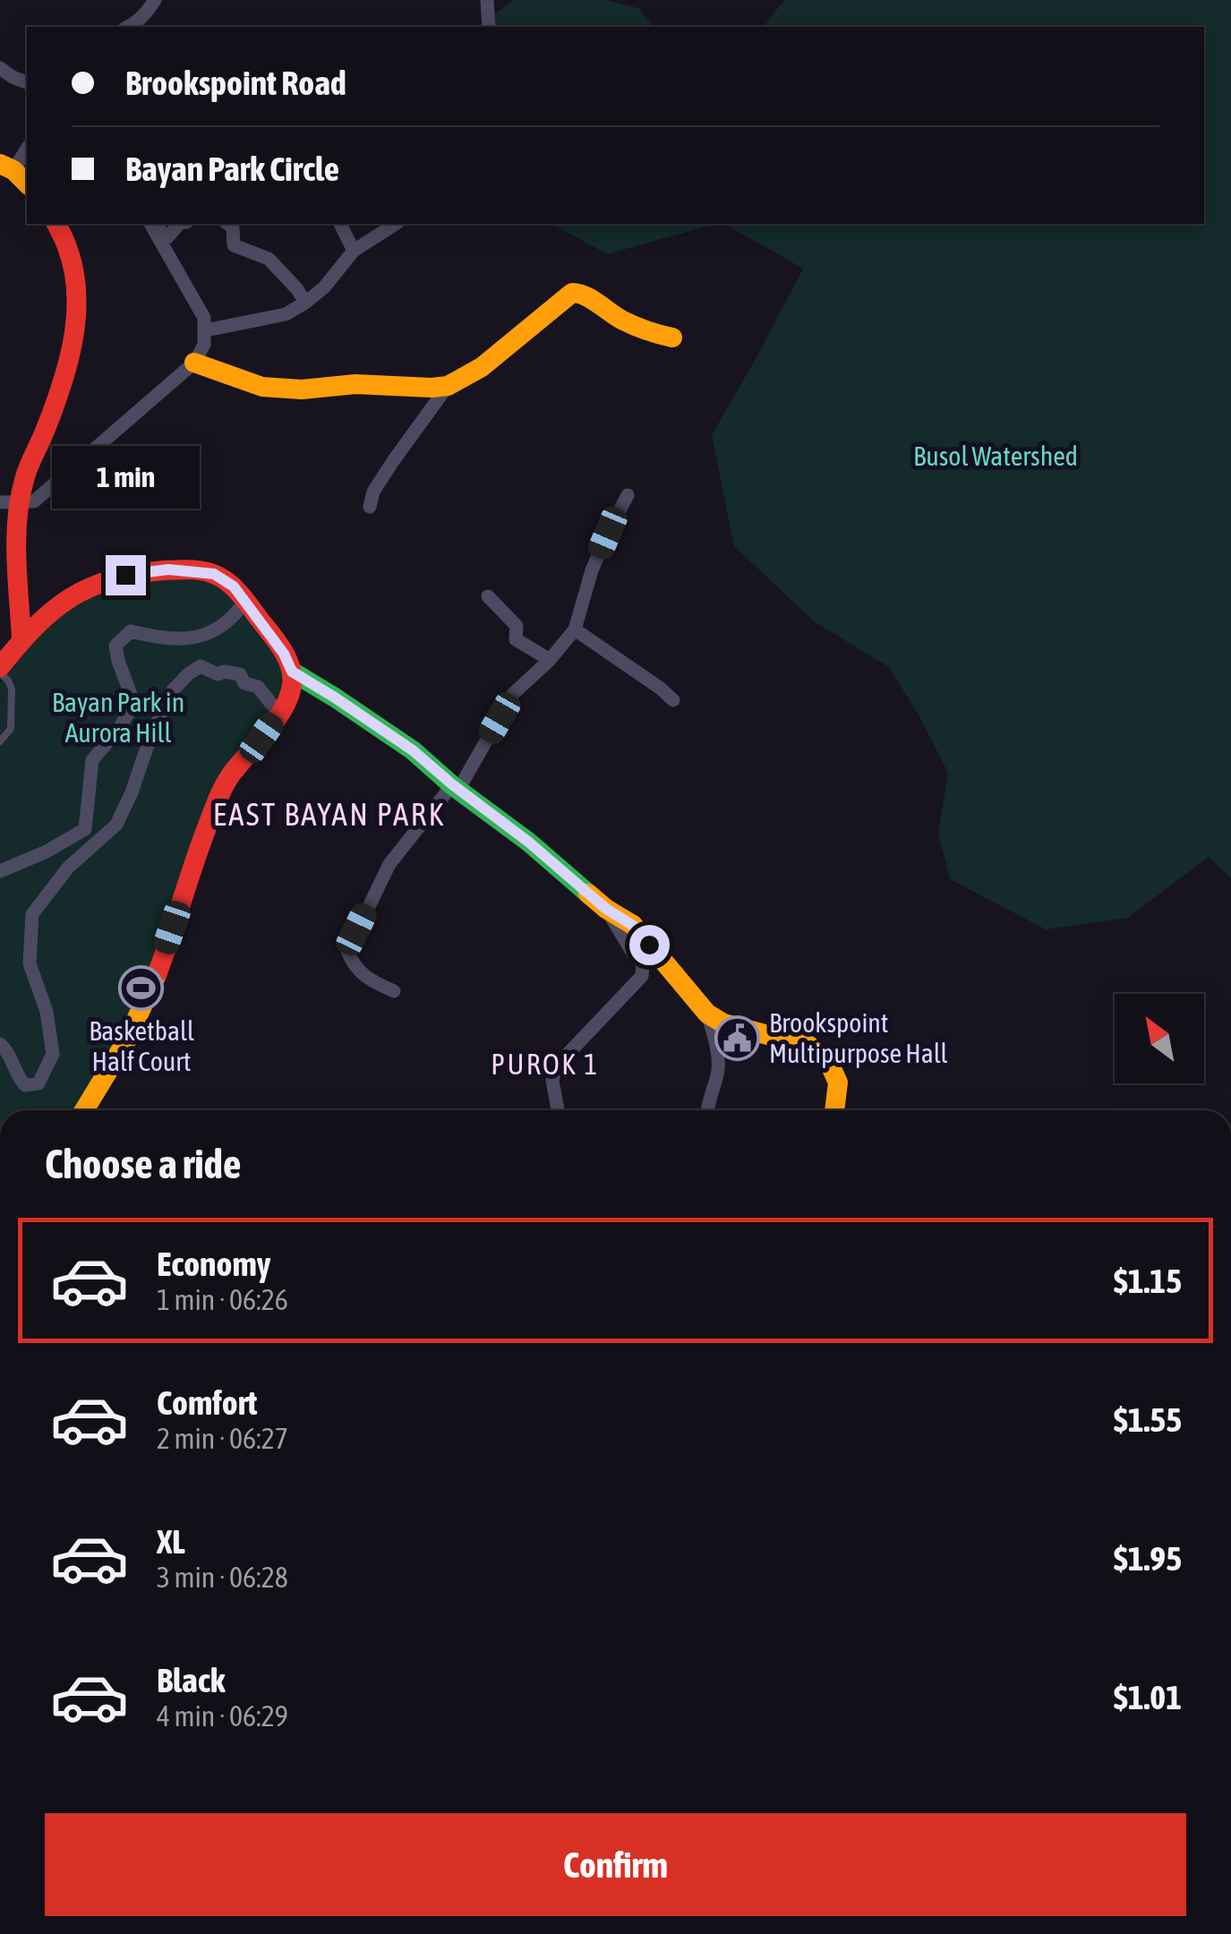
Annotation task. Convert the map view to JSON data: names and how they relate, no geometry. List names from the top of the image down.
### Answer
{
  "districts": ["EAST BAYAN PARK", "PUROK 1"],
  "parks": ["Busol Watershed", "Bayan Park in Aurora Hill"],
  "places": {
    "sports": ["Basketball Half Court"],
    "public building": ["Brookspoint Multipurpose Hall"]
  },
  "north": "top left",
  "page": {
    "banner": ["Brookspoint Road", "Bayan Park Circle"],
    "bubble": "1 min",
    "heading": "Choose a ride",
    "list": [
      {
        "name": "Economy",
        "note": "1 min · 06:26",
        "value": "$1.15"
      },
      {
        "name": "Comfort",
        "note": "2 min · 06:27",
        "value": "$1.55"
      },
      {
        "name": "XL",
        "note": "3 min · 06:28",
        "value": "$1.95"
      },
      {
        "name": "Black",
        "note": "4 min · 06:29",
        "value": "$1.01"
      }
    ],
    "buttons": "Confirm"
  }
}
